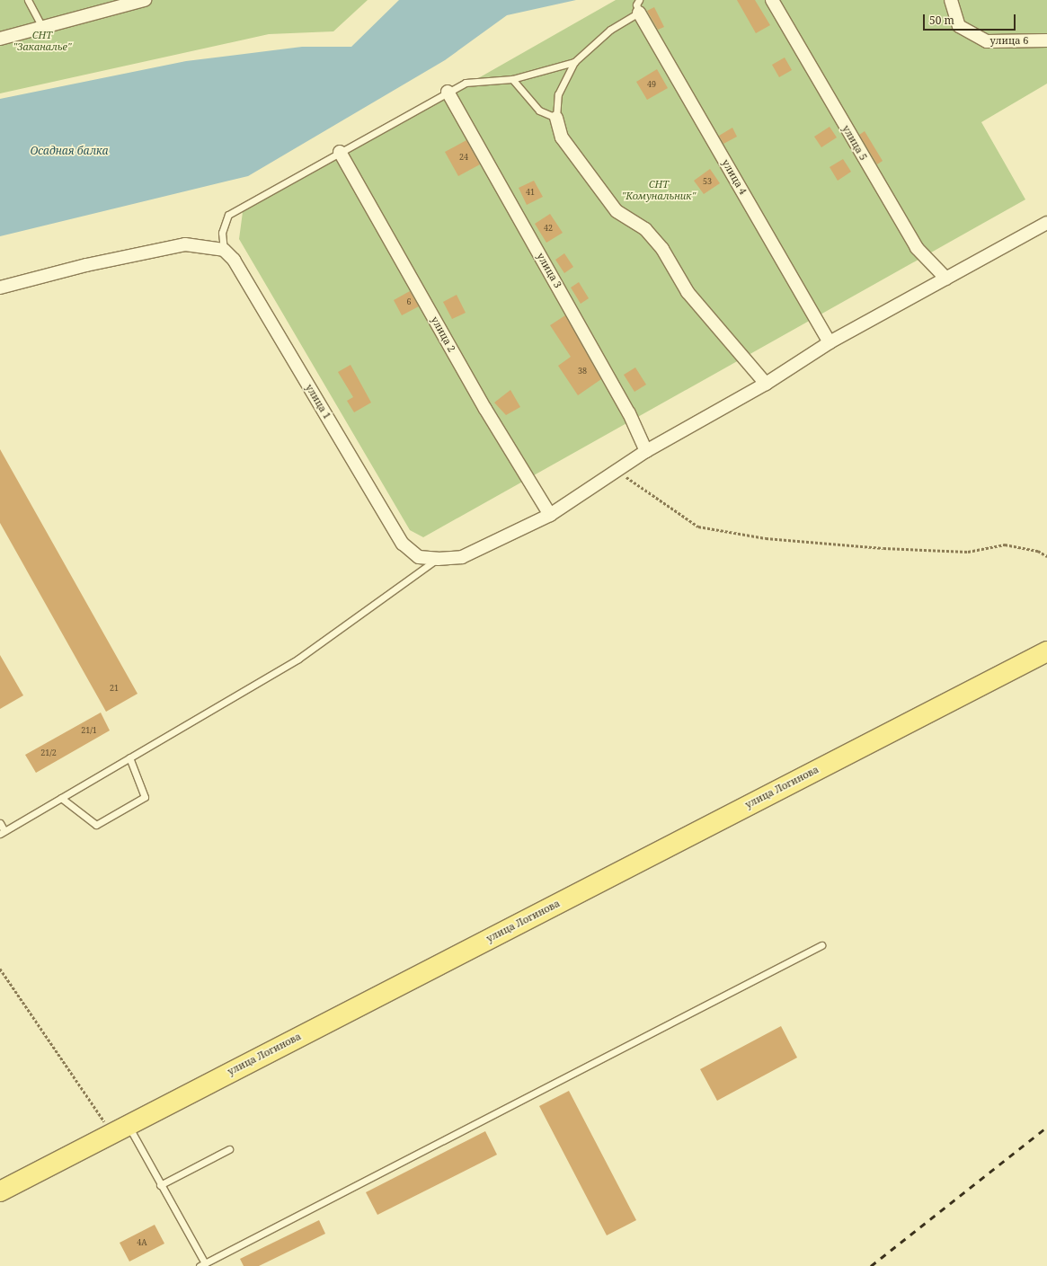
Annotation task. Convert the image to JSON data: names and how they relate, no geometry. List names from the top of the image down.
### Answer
{
  "streets": {
    "main road": ["улица Логинова"],
    "street": [
      "улица 6",
      "улица 5",
      "улица 4",
      "улица 3",
      "улица 2",
      "улица 1"
    ]
  },
  "crossings": [
    ["улица 5", "улица 1"],
    ["улица 4", "улица 1"],
    ["улица 3", "улица 1"],
    ["улица 2", "улица 1"]
  ],
  "water": ["Осадная балка"],
  "parks": ["СНТ \"Заканалье\"", "СНТ \"Комунальник\""],
  "house_numbers": [
    "49",
    "24",
    "53",
    "41",
    "42",
    "6",
    "38",
    "21",
    "21/1",
    "21/2",
    "4А"
  ],
  "scale_bar": "50 m"
}
